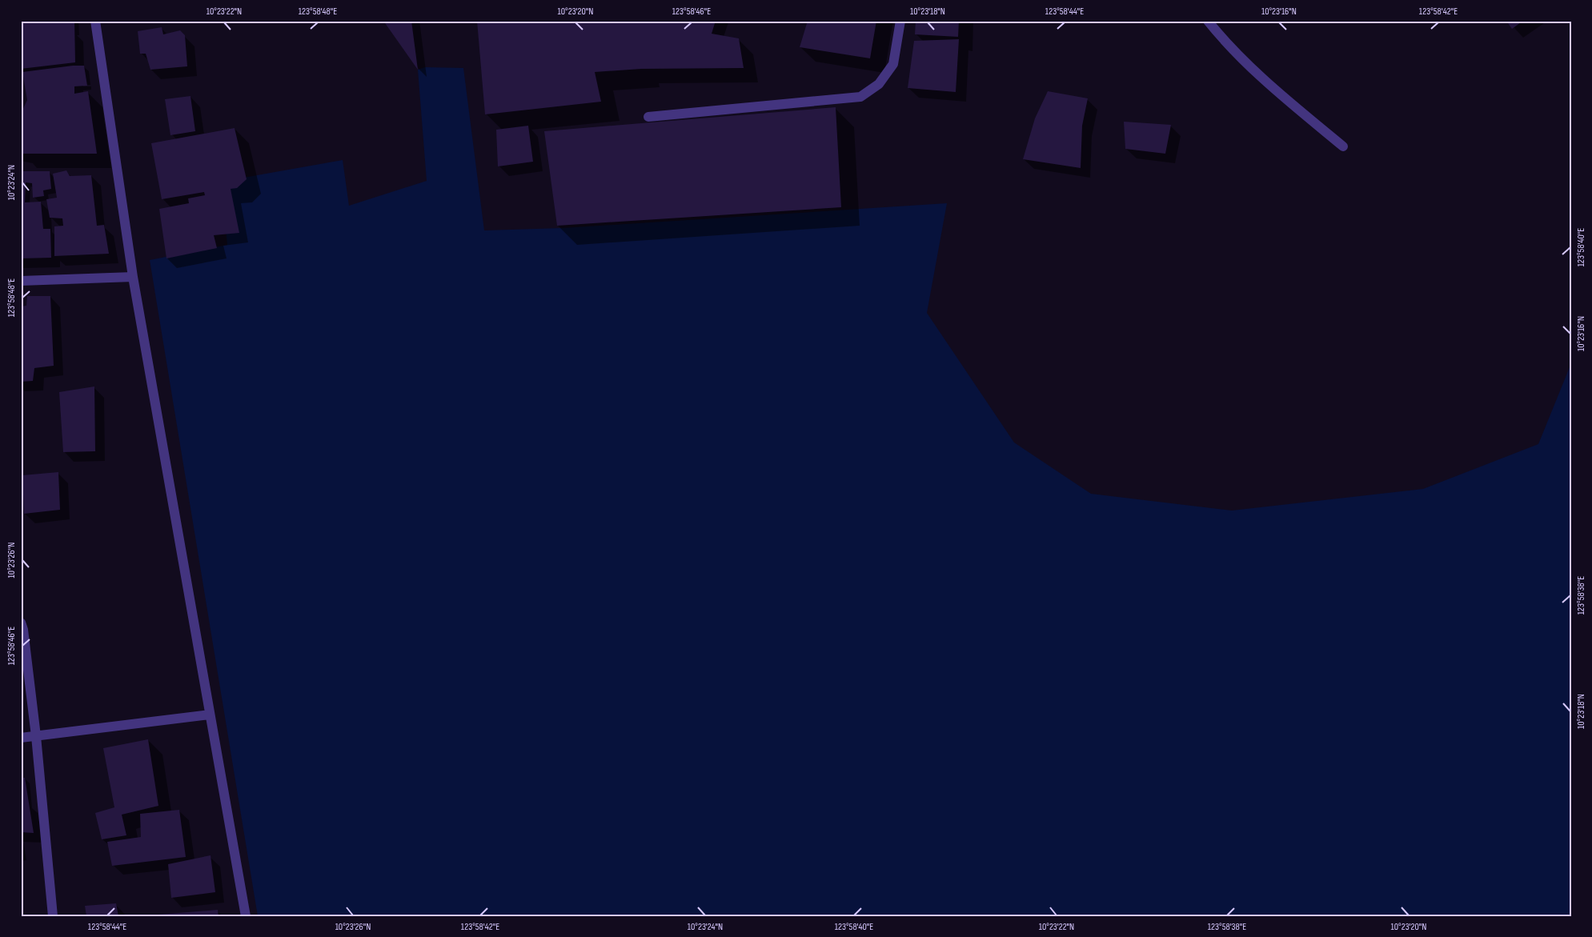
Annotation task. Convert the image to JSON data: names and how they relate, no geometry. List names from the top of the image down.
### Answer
{
  "coordinates": [
    "10°23'22\"N",
    "123°58'48\"E",
    "10°23'20\"N",
    "123°58'46\"E",
    "10°23'18\"N",
    "123°58'44\"E",
    "10°23'16\"N",
    "123°58'42\"E",
    "10°23'24\"N",
    "123°58'40\"E",
    "10°23'26\"N",
    "123°58'38\"E"
  ]
}
